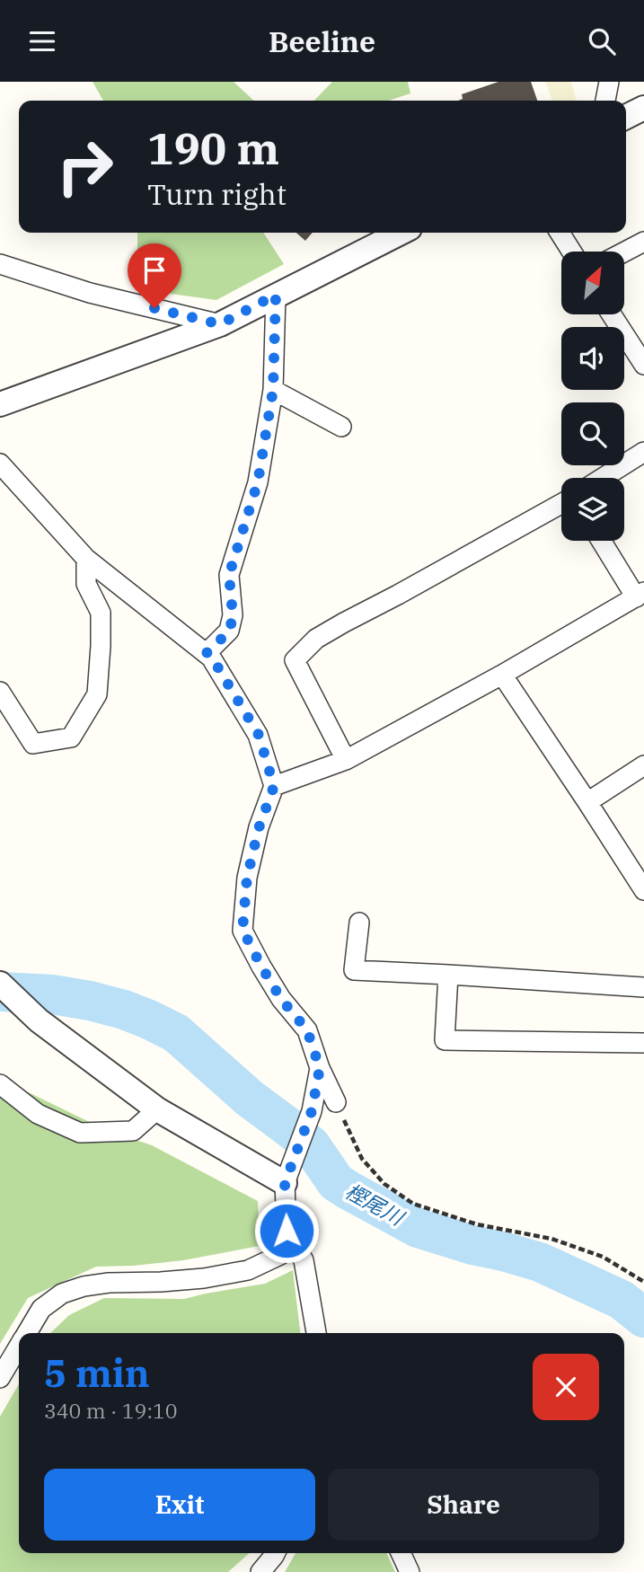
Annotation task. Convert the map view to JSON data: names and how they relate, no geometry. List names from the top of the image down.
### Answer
{
  "water": ["樫尾川"],
  "north": "top right",
  "page": {
    "header": "Beeline",
    "turn": ["190 m", "Turn right"],
    "heading": ["5 min", "340 m · 19:10"],
    "buttons": ["Exit", "Share"]
  }
}
